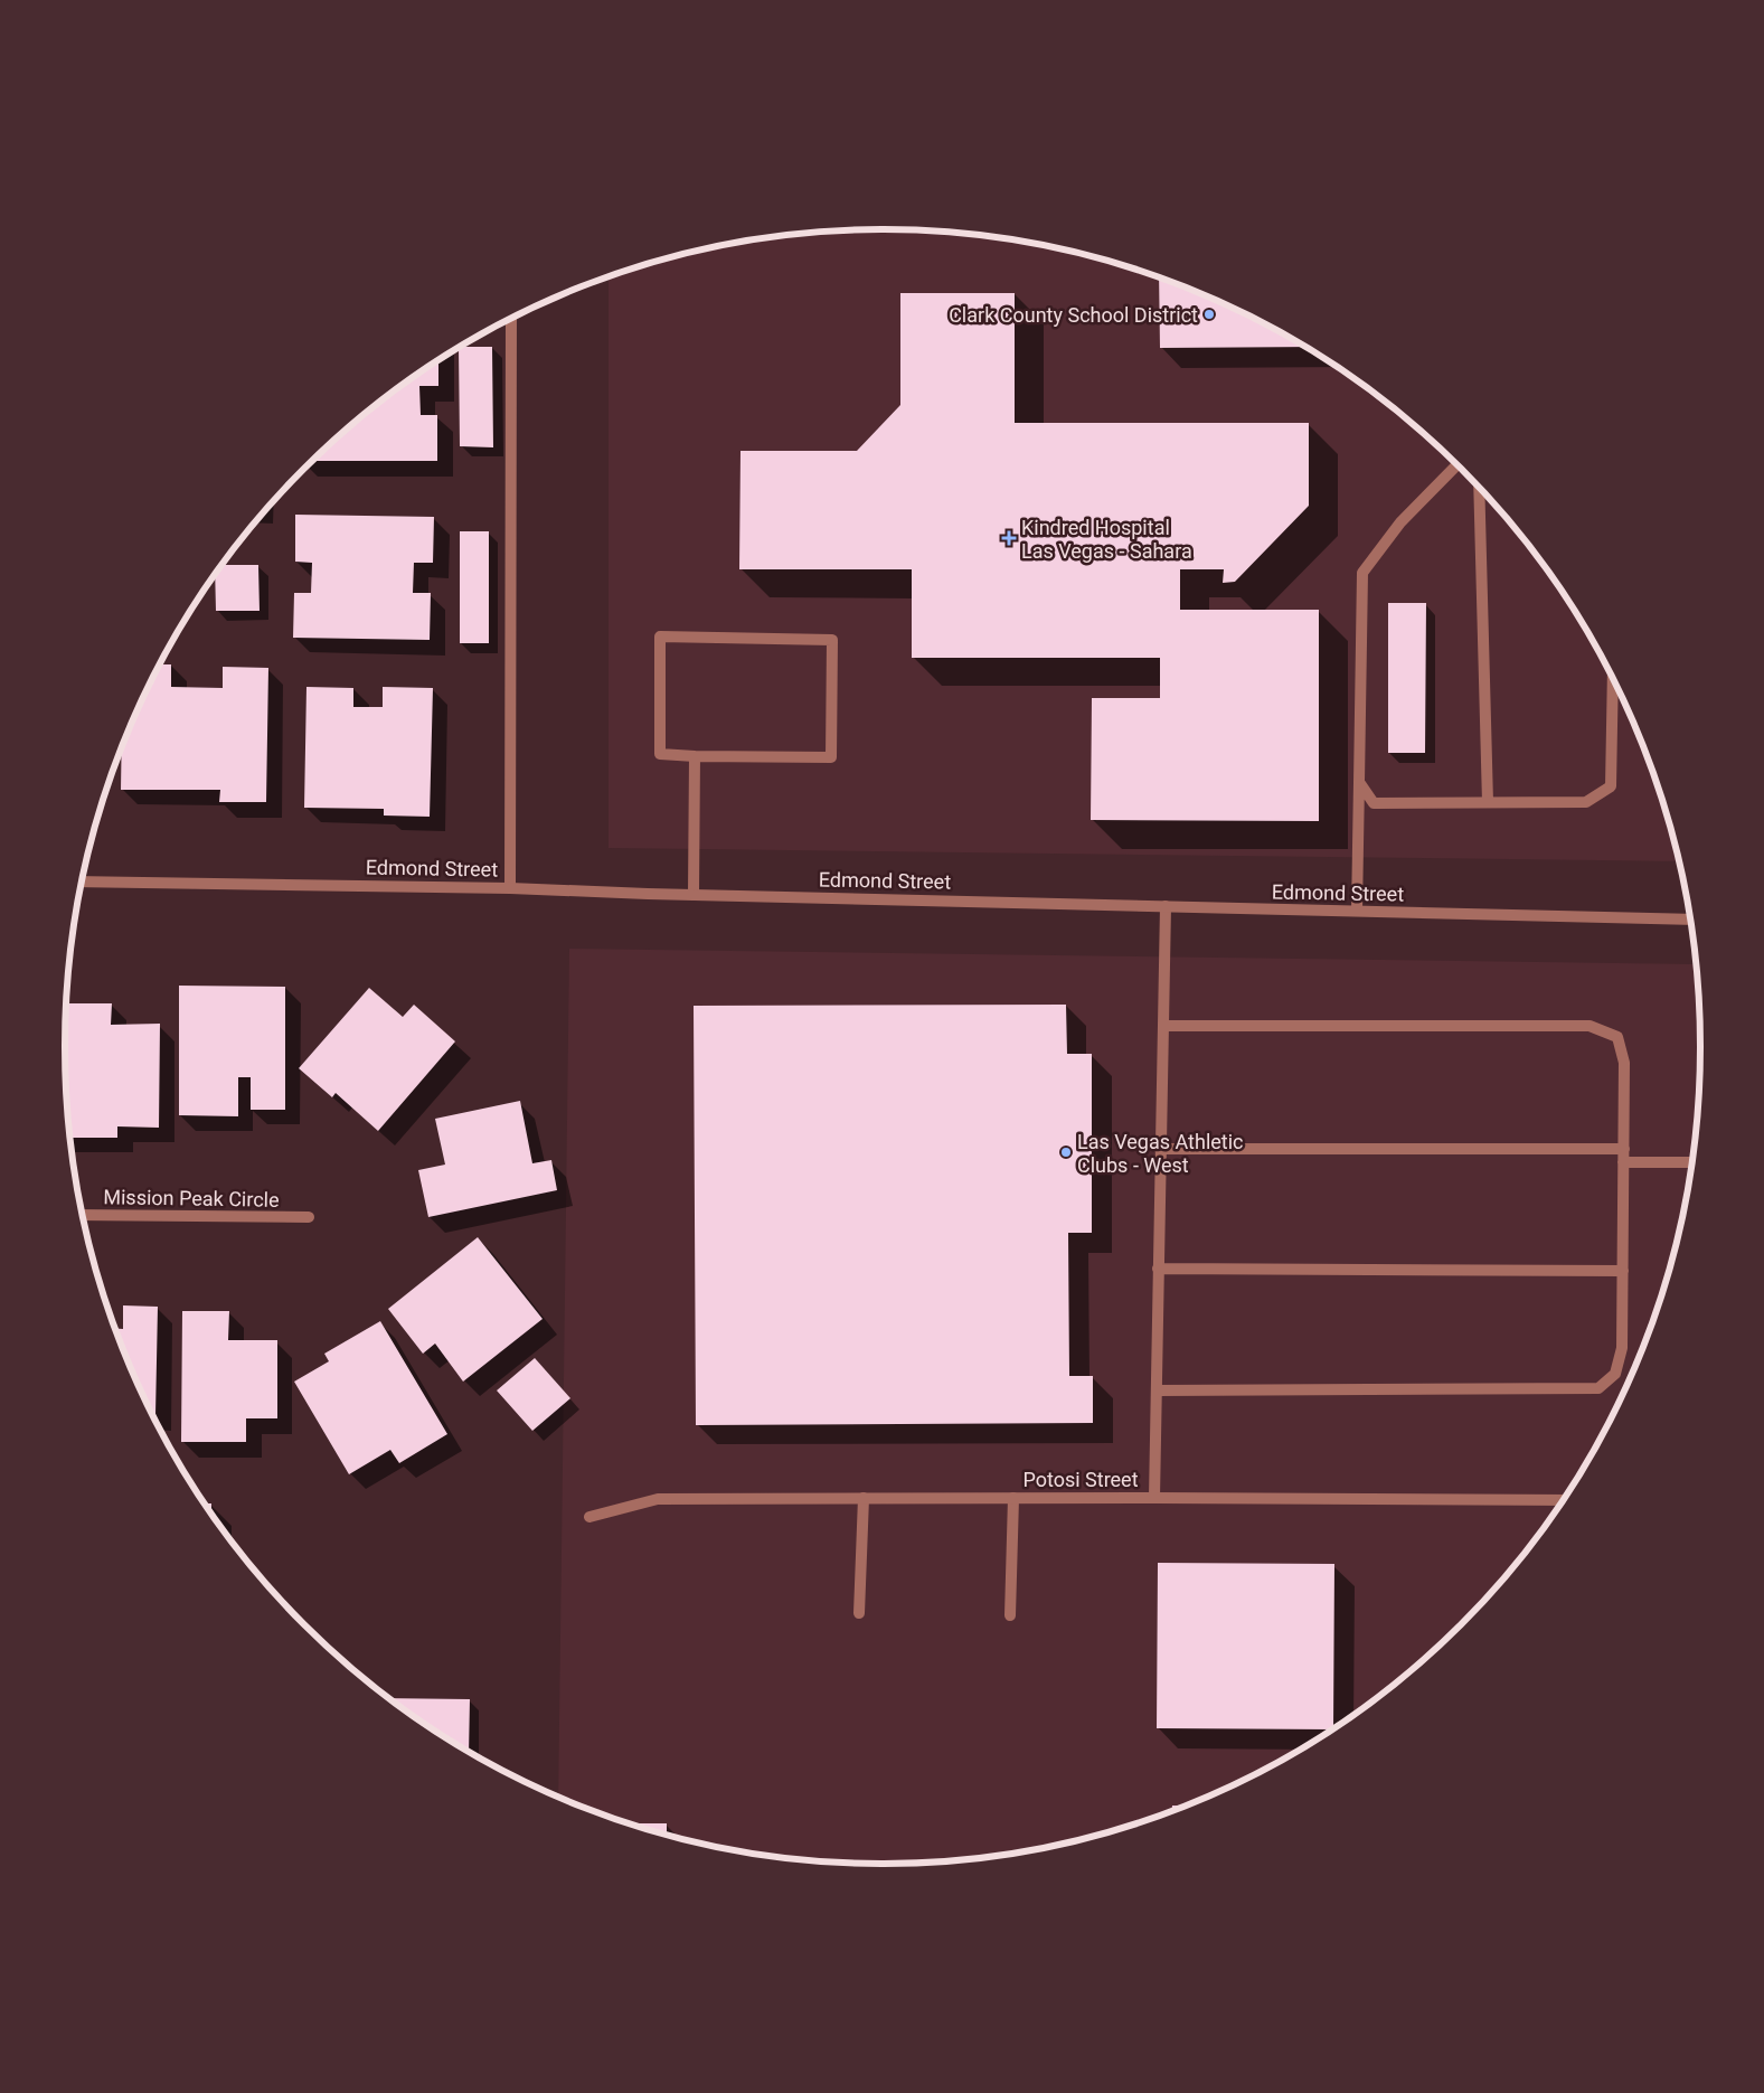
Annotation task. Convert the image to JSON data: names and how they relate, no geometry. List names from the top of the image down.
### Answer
{
  "streets": {
    "street": ["Edmond Street", "Mission Peak Circle", "Potosi Street"]
  },
  "places": {
    "other": ["Clark County School District", "Las Vegas Athletic Clubs - West"],
    "health": ["Kindred Hospital Las Vegas - Sahara"]
  }
}
